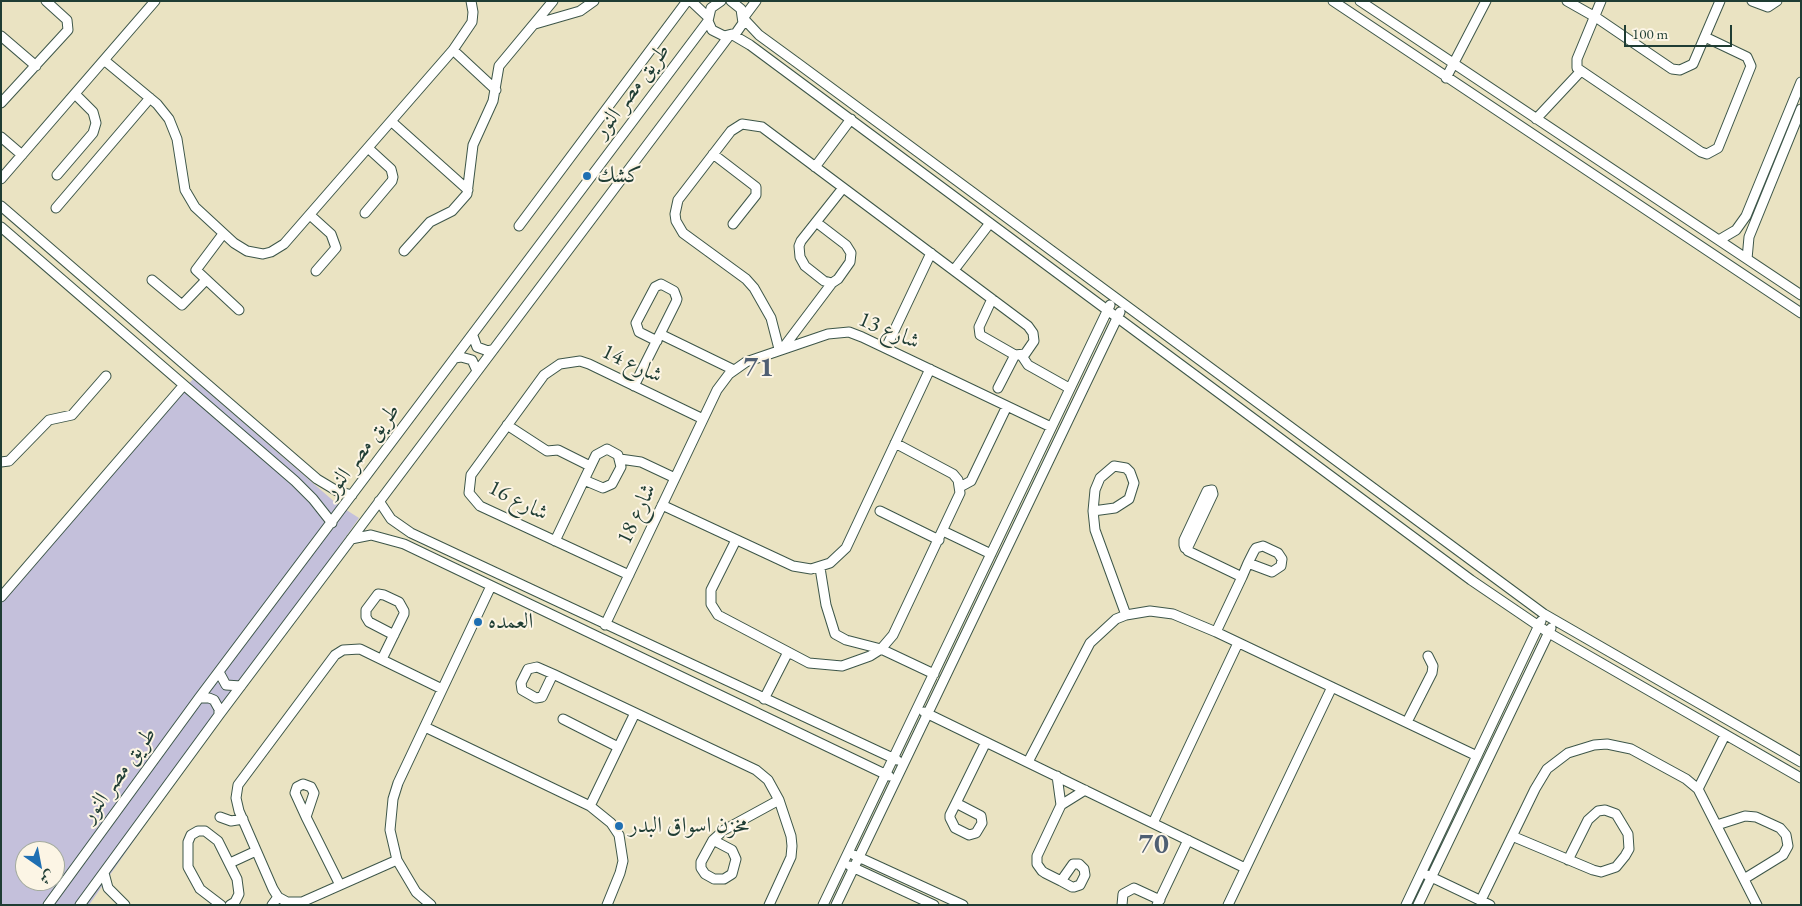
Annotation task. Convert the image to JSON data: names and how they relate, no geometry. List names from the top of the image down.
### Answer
{
  "streets": {
    "street": [
      "طريق مصر النور",
      "شارع 13",
      "شارع 14",
      "شارع 16",
      "شارع 18"
    ]
  },
  "crossings": [
    ["شارع 13", "شارع 14"],
    ["شارع 13", "شارع 18"],
    ["شارع 14", "شارع 16"],
    ["شارع 14", "شارع 18"],
    ["شارع 16", "شارع 18"]
  ],
  "districts": ["71", "70"],
  "places": ["كشك", "العمده", "مخزن اسواق البدر"],
  "scale_bar": "100 m",
  "north": "bottom right"
}
